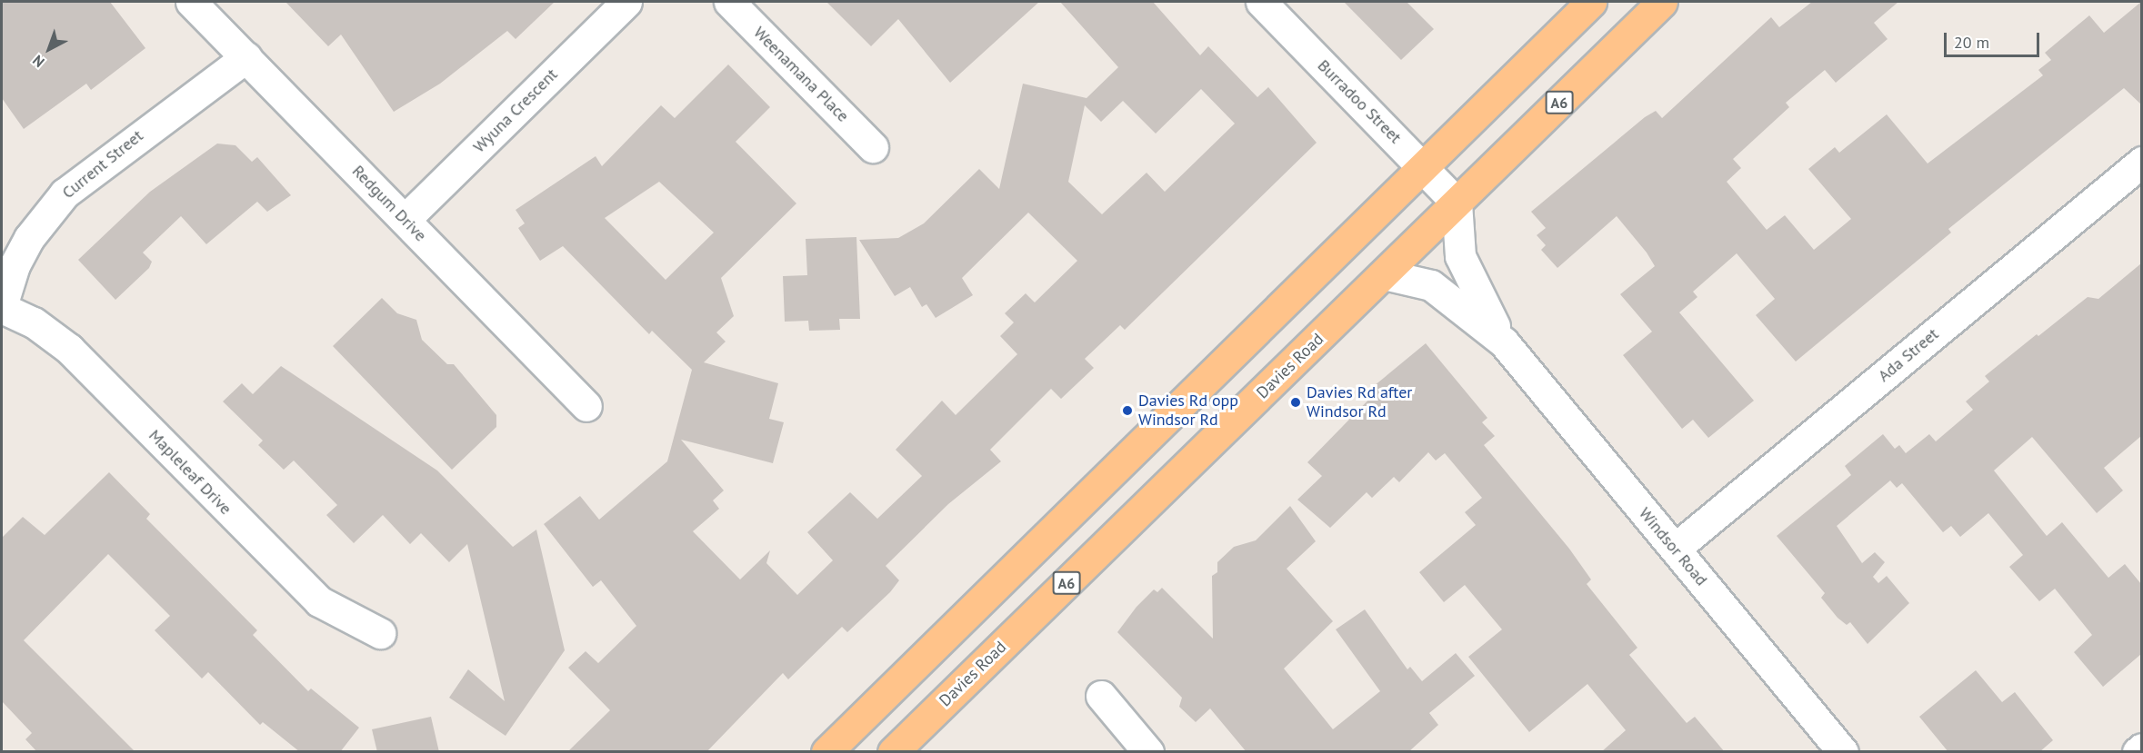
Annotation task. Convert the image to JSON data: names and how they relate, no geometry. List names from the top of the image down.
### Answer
{
  "streets": {
    "highway": ["A6", "Davies Road"],
    "street": [
      "Weenamana Place",
      "Burradoo Street",
      "Wyuna Crescent",
      "Current Street",
      "Redgum Drive",
      "Ada Street",
      "Mapleleaf Drive",
      "Windsor Road"
    ]
  },
  "crossings": [
    ["Burradoo Street", "Davies Road"],
    ["Burradoo Street", "Windsor Road"],
    ["Wyuna Crescent", "Redgum Drive"],
    ["Current Street", "Redgum Drive"],
    ["Current Street", "Mapleleaf Drive"],
    ["Ada Street", "Windsor Road"],
    ["Davies Road", "Windsor Road"]
  ],
  "places": ["Davies Rd after Windsor Rd", "Davies Rd opp Windsor Rd"],
  "scale_bar": "20 m",
  "north": "bottom left"
}
